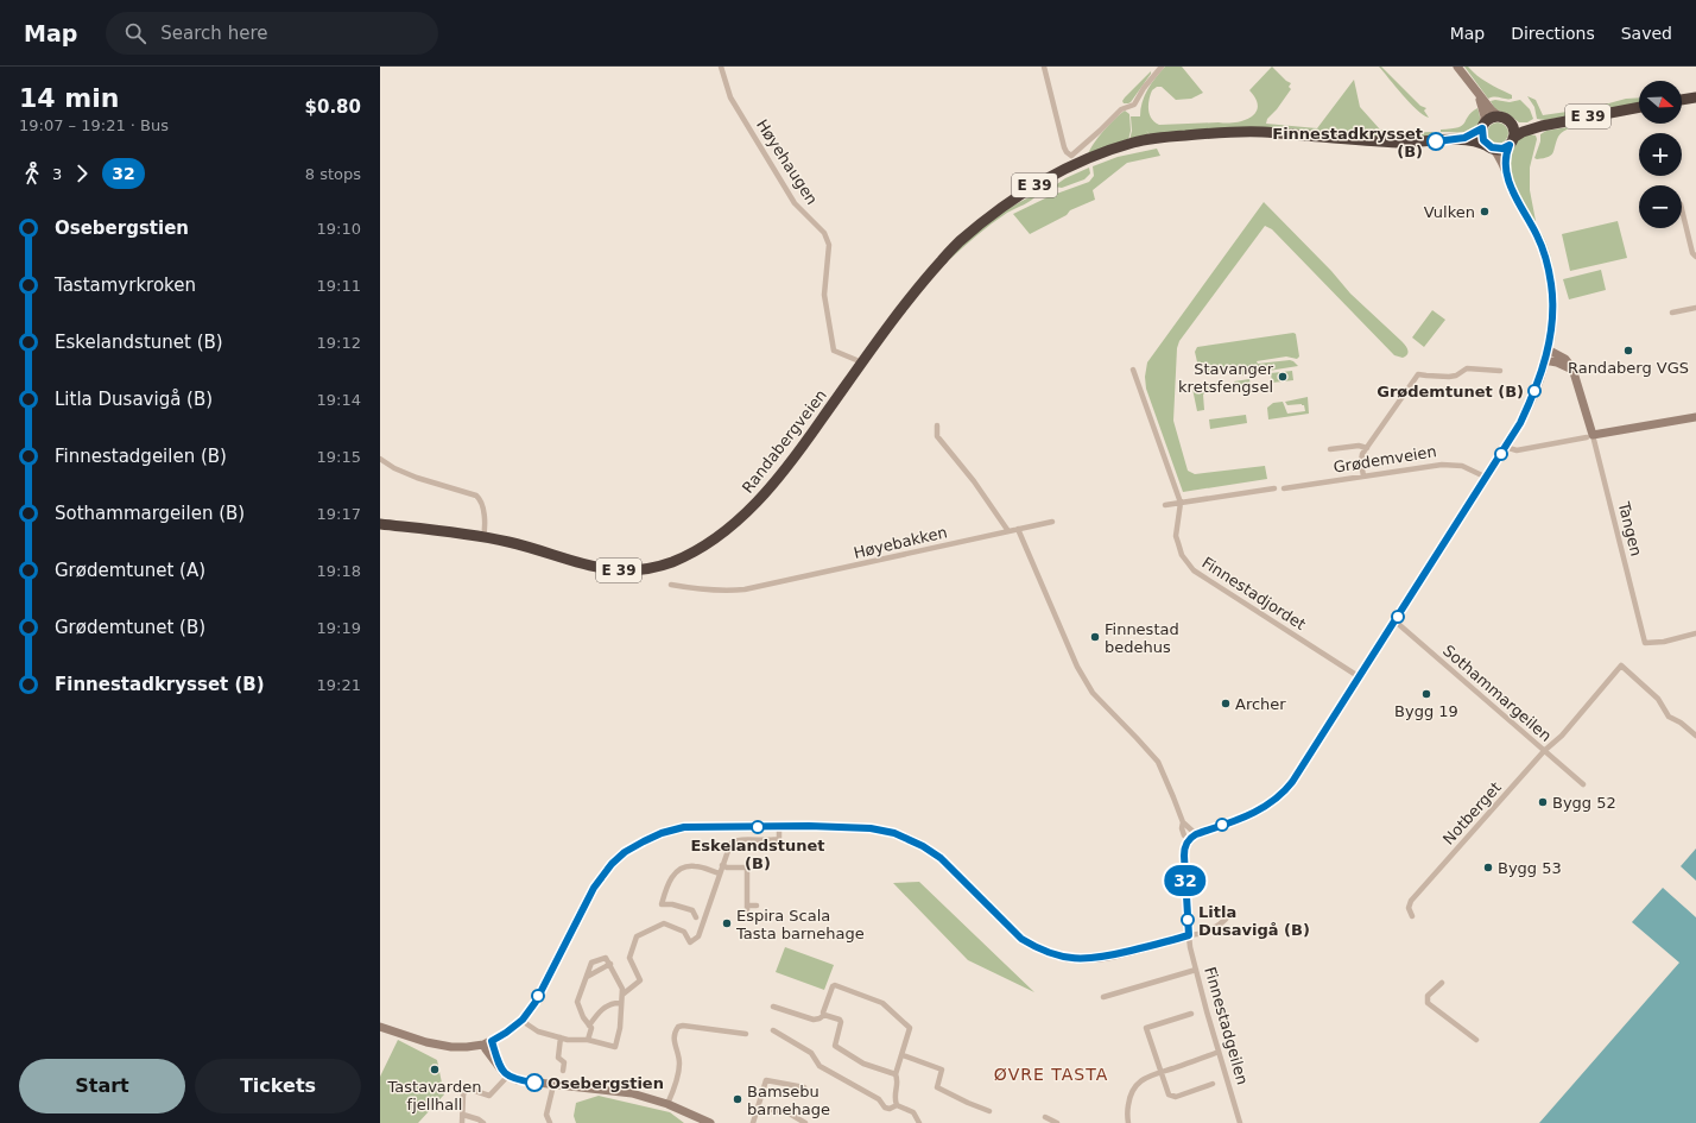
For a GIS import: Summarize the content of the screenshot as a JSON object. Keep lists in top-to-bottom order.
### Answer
{
  "streets": {
    "highway": ["E 39", "Randabergveien"],
    "main road": ["Tangen"],
    "street": [
      "Høyehaugen",
      "Grødemveien",
      "Høyebakken",
      "Finnestadjordet",
      "Sothammargeilen",
      "Notberget",
      "Finnestadgeilen"
    ]
  },
  "crossings": [
    ["E 39", "Randabergveien"],
    ["Høyehaugen", "Randabergveien"],
    ["Sothammargeilen", "Notberget"]
  ],
  "districts": ["ØVRE TASTA"],
  "places": [
    "Finnestadkrysset (B)",
    "Vulken",
    "Randaberg VGS",
    "Stavanger kretsfengsel",
    "Grødemtunet (B)",
    "Finnestad bedehus",
    "Bygg 19",
    "Archer",
    "Bygg 52",
    "Eskelandstunet (B)",
    "Bygg 53",
    "Litla Dusavigå (B)",
    "Espira Scala Tasta barnehage",
    "Tastavarden fjellhall",
    "Osebergstien",
    "Bamsebu barnehage"
  ],
  "lines": ["bus line 32"],
  "north": "right",
  "page": {
    "header": "Map",
    "search": "Search here",
    "nav": ["Map", "Directions", "Saved"],
    "heading": ["14 min", "19:07 – 19:21 · Bus", "$0.80"],
    "on_map": "32",
    "map_buttons": ["+", "−"],
    "legs": ["3", "32", "8 stops"],
    "list": [
      {
        "name": "Osebergstien",
        "value": "19:10"
      },
      {
        "name": "Tastamyrkroken",
        "value": "19:11"
      },
      {
        "name": "Eskelandstunet (B)",
        "value": "19:12"
      },
      {
        "name": "Litla Dusavigå (B)",
        "value": "19:14"
      },
      {
        "name": "Finnestadgeilen (B)",
        "value": "19:15"
      },
      {
        "name": "Sothammargeilen (B)",
        "value": "19:17"
      },
      {
        "name": "Grødemtunet (A)",
        "value": "19:18"
      },
      {
        "name": "Grødemtunet (B)",
        "value": "19:19"
      },
      {
        "name": "Finnestadkrysset (B)",
        "value": "19:21"
      }
    ],
    "buttons": ["Start", "Tickets"]
  }
}
